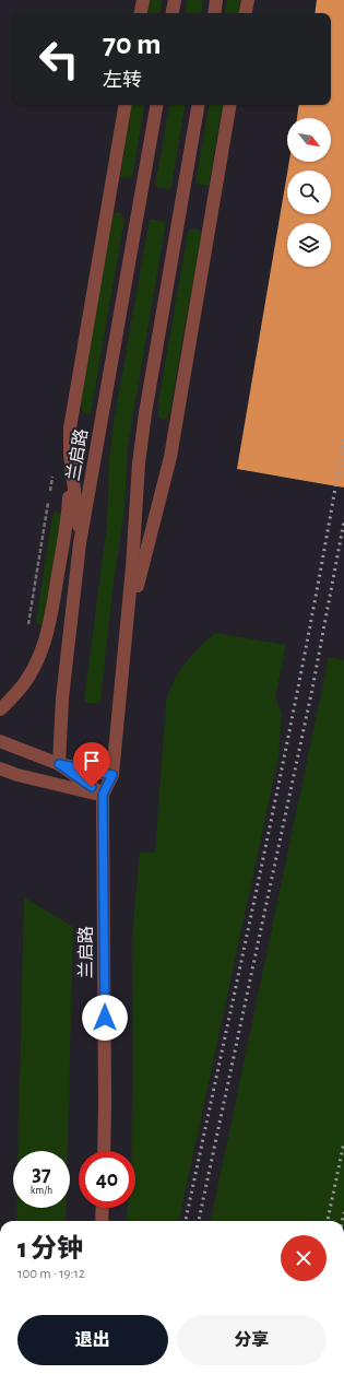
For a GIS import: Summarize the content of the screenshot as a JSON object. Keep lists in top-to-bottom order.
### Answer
{
  "streets": {
    "street": ["兰启路"]
  },
  "north": "bottom right",
  "page": {
    "turn": ["70 m", "左转"],
    "speed": "37 km/h",
    "limit": "40",
    "heading": ["1 分钟", "100 m · 19:12"],
    "buttons": ["退出", "分享"]
  }
}
